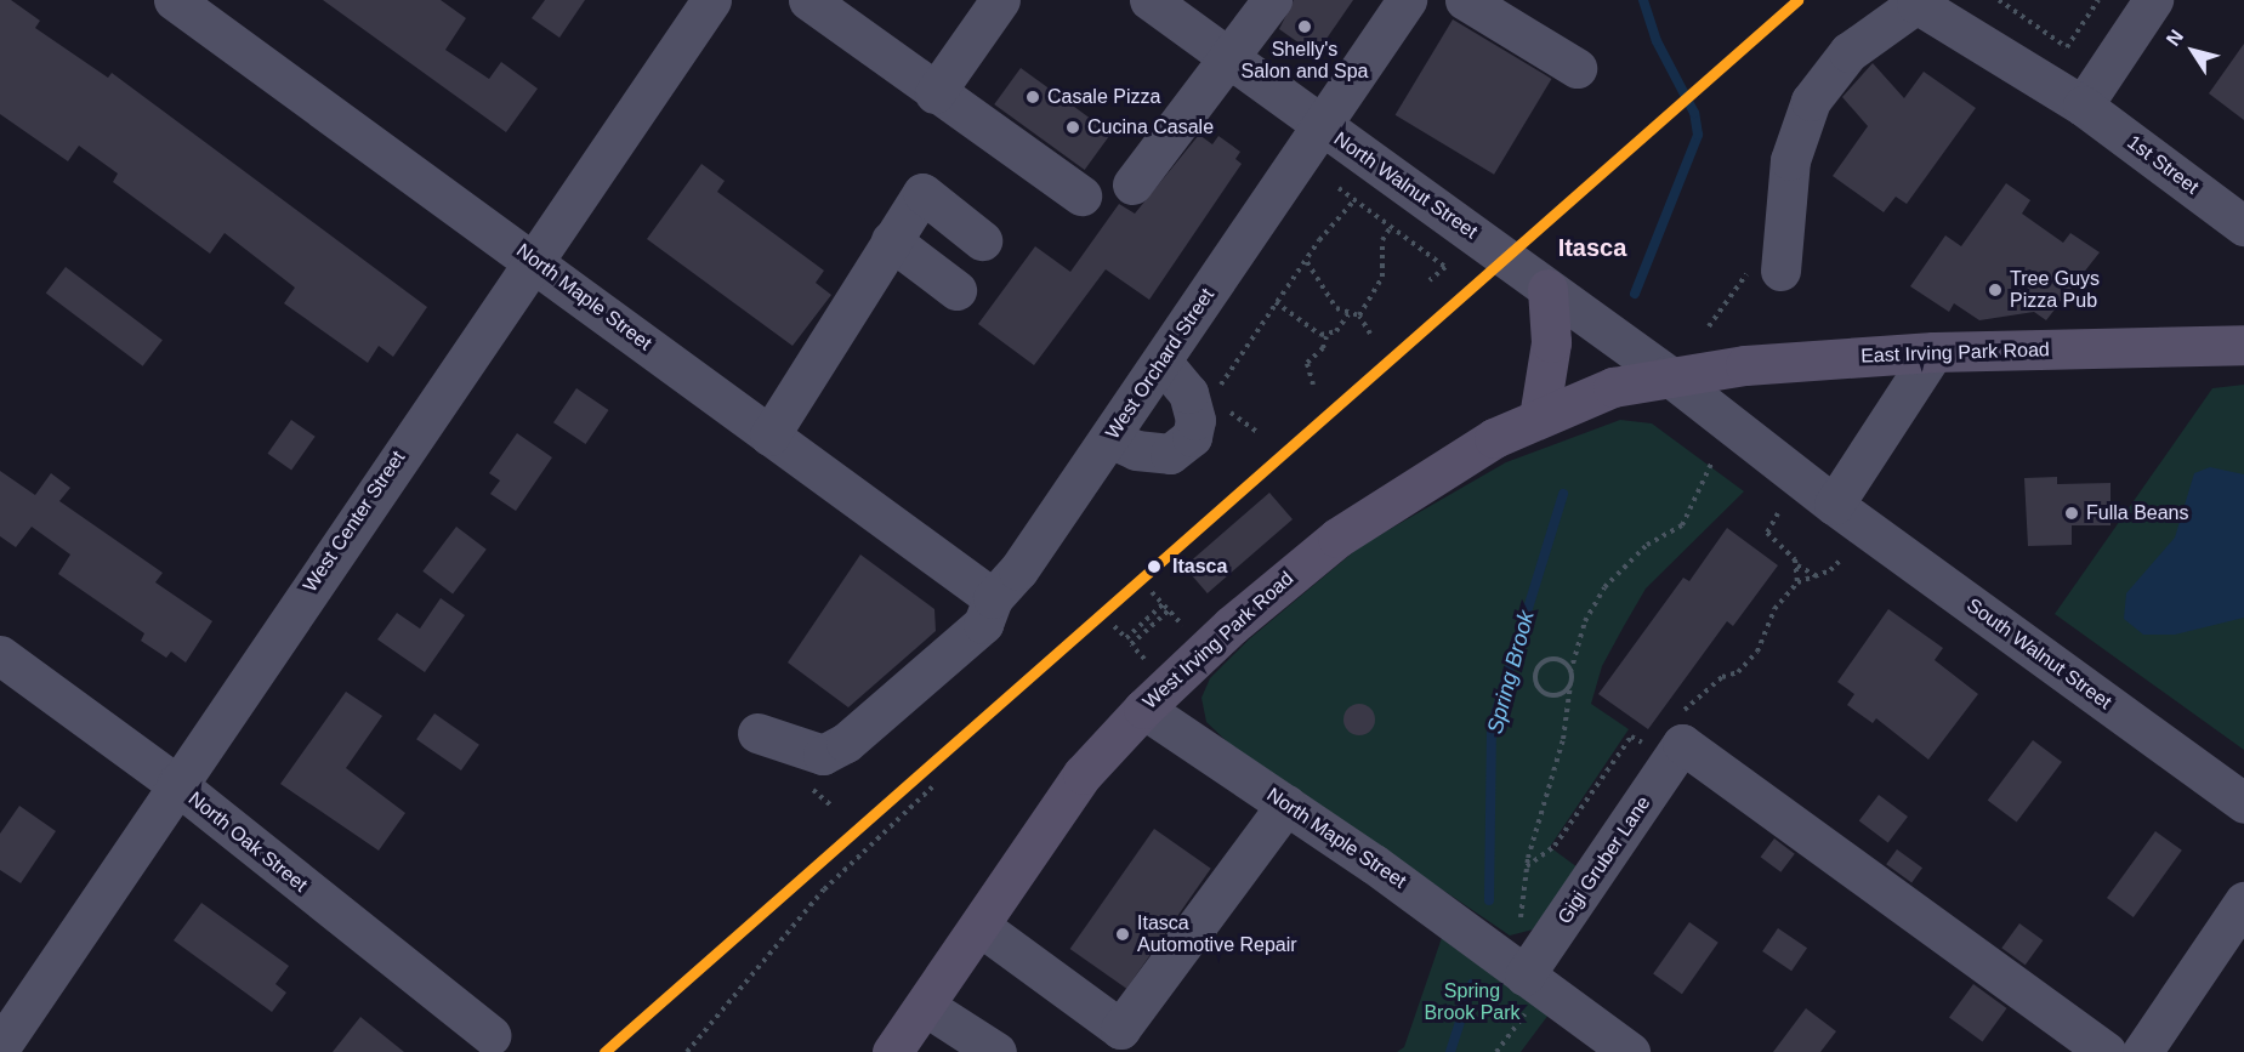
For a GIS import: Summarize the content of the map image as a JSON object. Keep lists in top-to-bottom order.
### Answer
{
  "streets": {
    "main road": ["East Irving Park Road", "West Irving Park Road"],
    "street": [
      "1st Street",
      "North Walnut Street",
      "North Maple Street",
      "West Orchard Street",
      "West Center Street",
      "South Walnut Street",
      "North Oak Street",
      "Gigi Gruber Lane"
    ]
  },
  "crossings": [
    ["North Walnut Street", "East Irving Park Road"],
    ["North Walnut Street", "West Orchard Street"],
    ["North Walnut Street", "West Irving Park Road"],
    ["North Walnut Street", "South Walnut Street"],
    ["North Maple Street", "West Orchard Street"],
    ["North Maple Street", "West Center Street"],
    ["North Maple Street", "West Irving Park Road"],
    ["North Maple Street", "Gigi Gruber Lane"],
    ["East Irving Park Road", "West Irving Park Road"],
    ["West Center Street", "North Oak Street"]
  ],
  "districts": ["Itasca"],
  "water": ["Spring Brook"],
  "parks": ["Spring Brook Park"],
  "places": [
    "Shelly's Salon and Spa",
    "Casale Pizza",
    "Cucina Casale",
    "Tree Guys Pizza Pub",
    "Fulla Beans",
    "Itasca",
    "Itasca Automotive Repair"
  ],
  "north": "top left"
}
